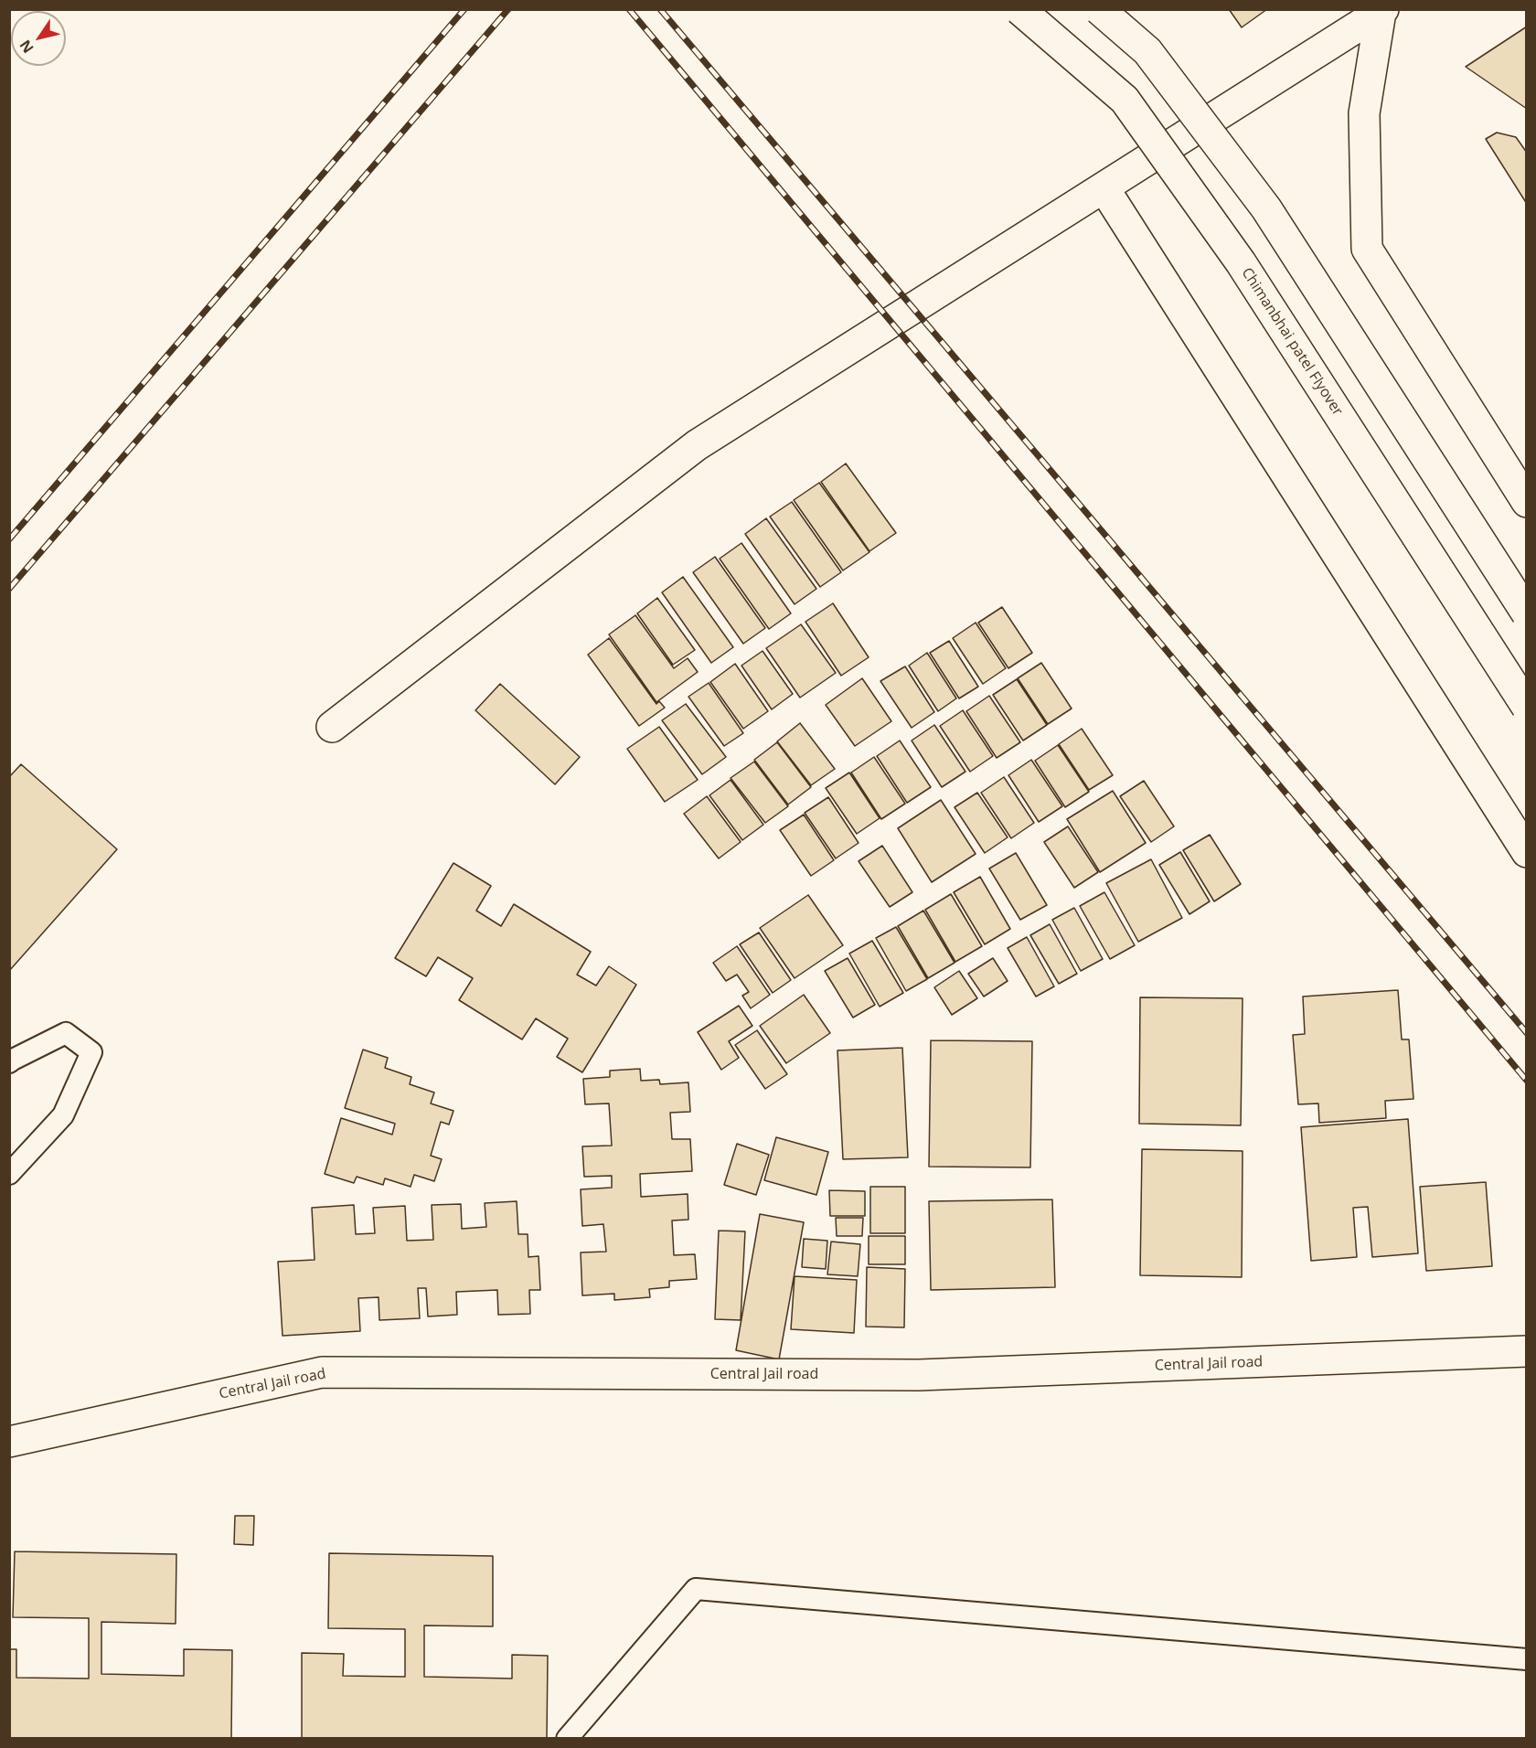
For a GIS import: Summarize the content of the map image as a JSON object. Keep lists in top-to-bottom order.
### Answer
{
  "streets": {
    "street": ["Chimanbhai patel Flyover", "Central Jail road"]
  },
  "north": "bottom left"
}
